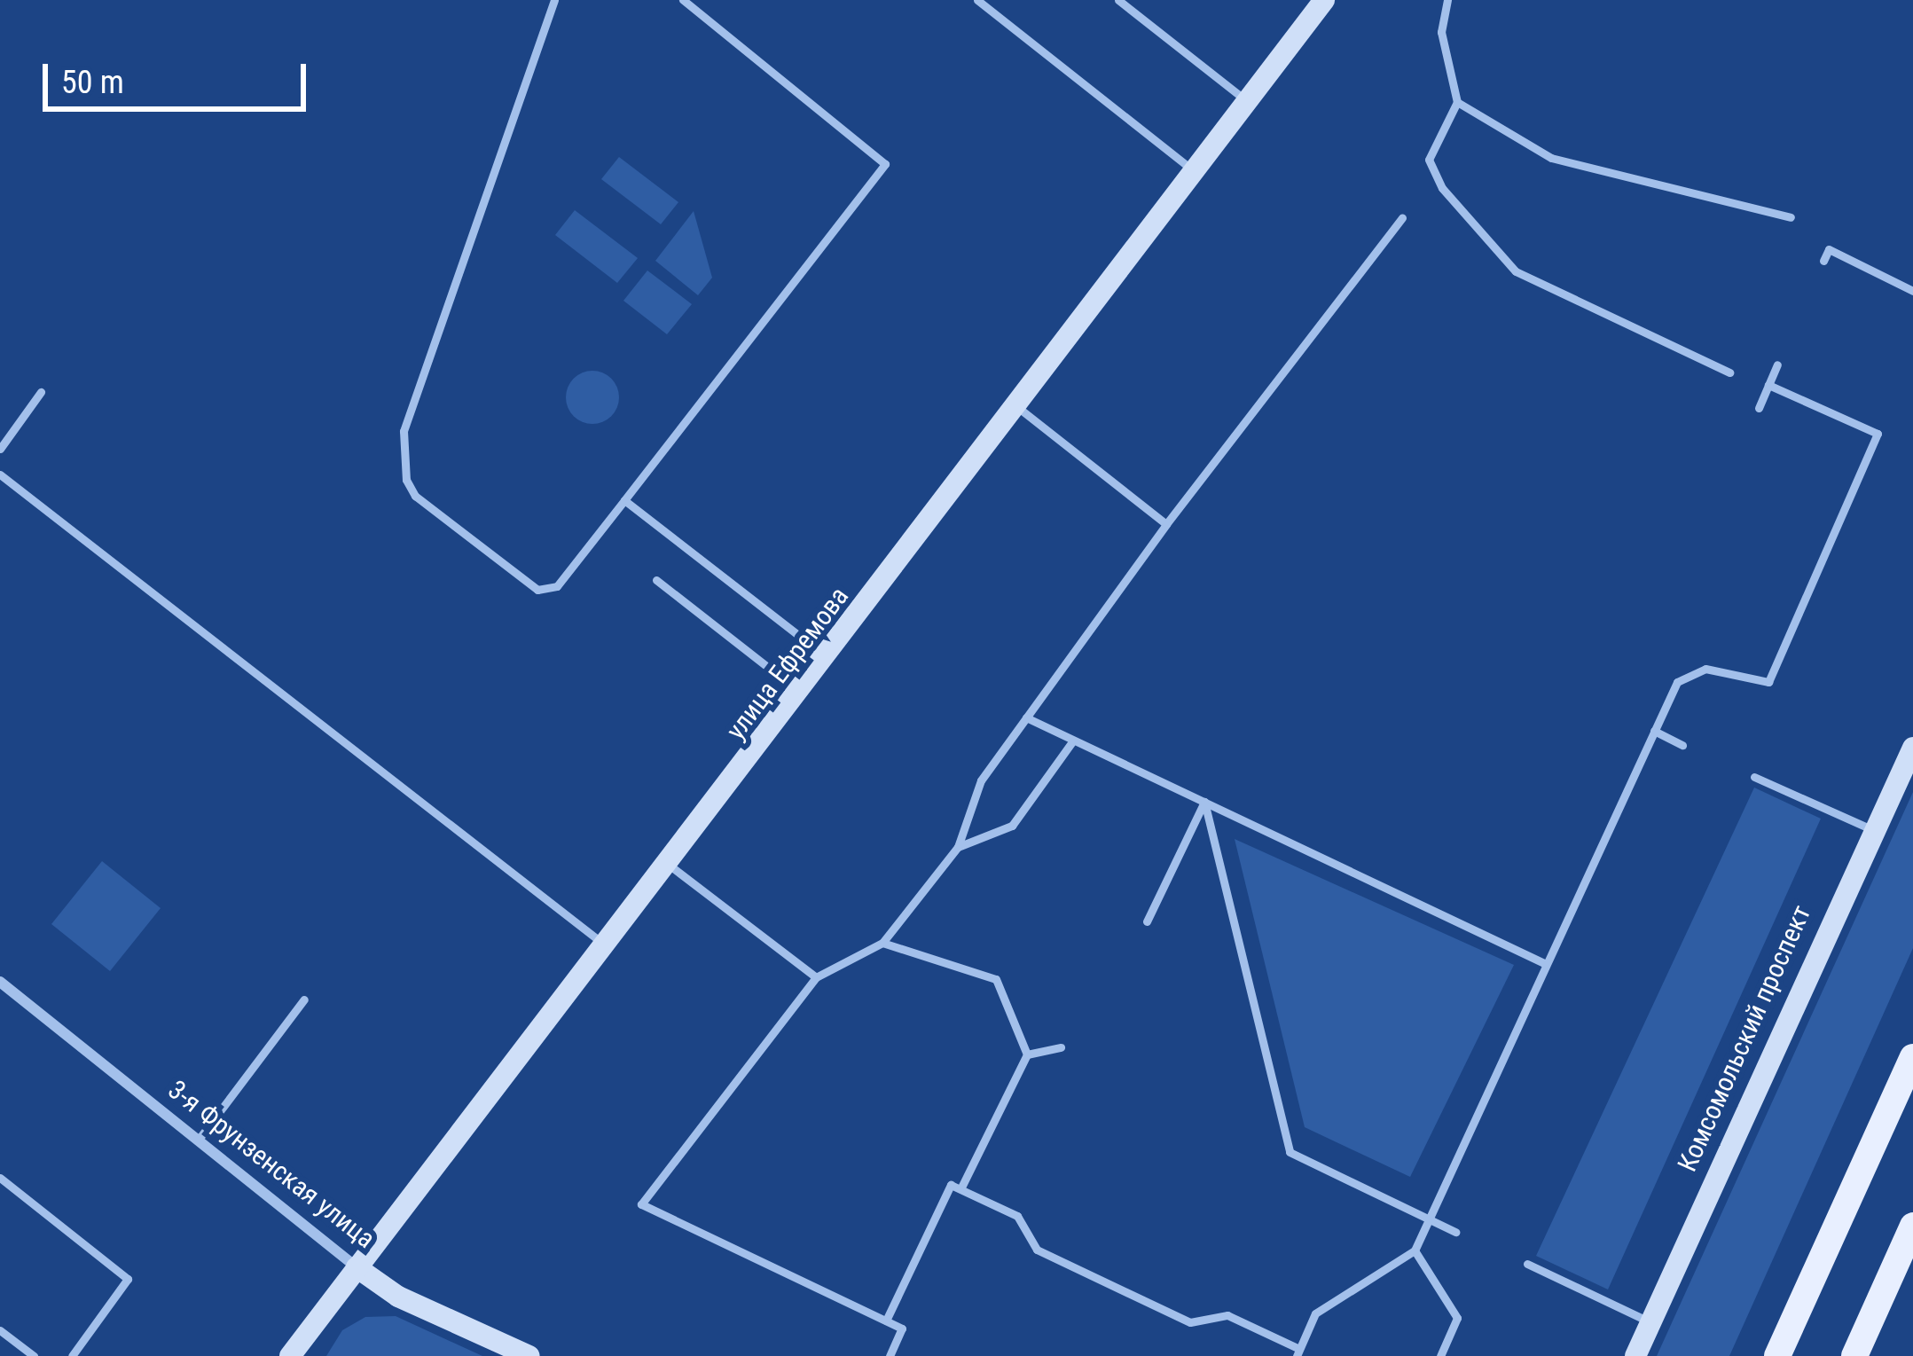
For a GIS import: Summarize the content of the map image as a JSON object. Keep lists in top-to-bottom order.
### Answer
{
  "streets": {
    "street": ["улица Ефремова", "Комсомольский проспект", "3-я Фрунзенская улица"]
  },
  "crossings": [
    ["улица Ефремова", "3-я Фрунзенская улица"]
  ],
  "scale_bar": "50 m"
}
